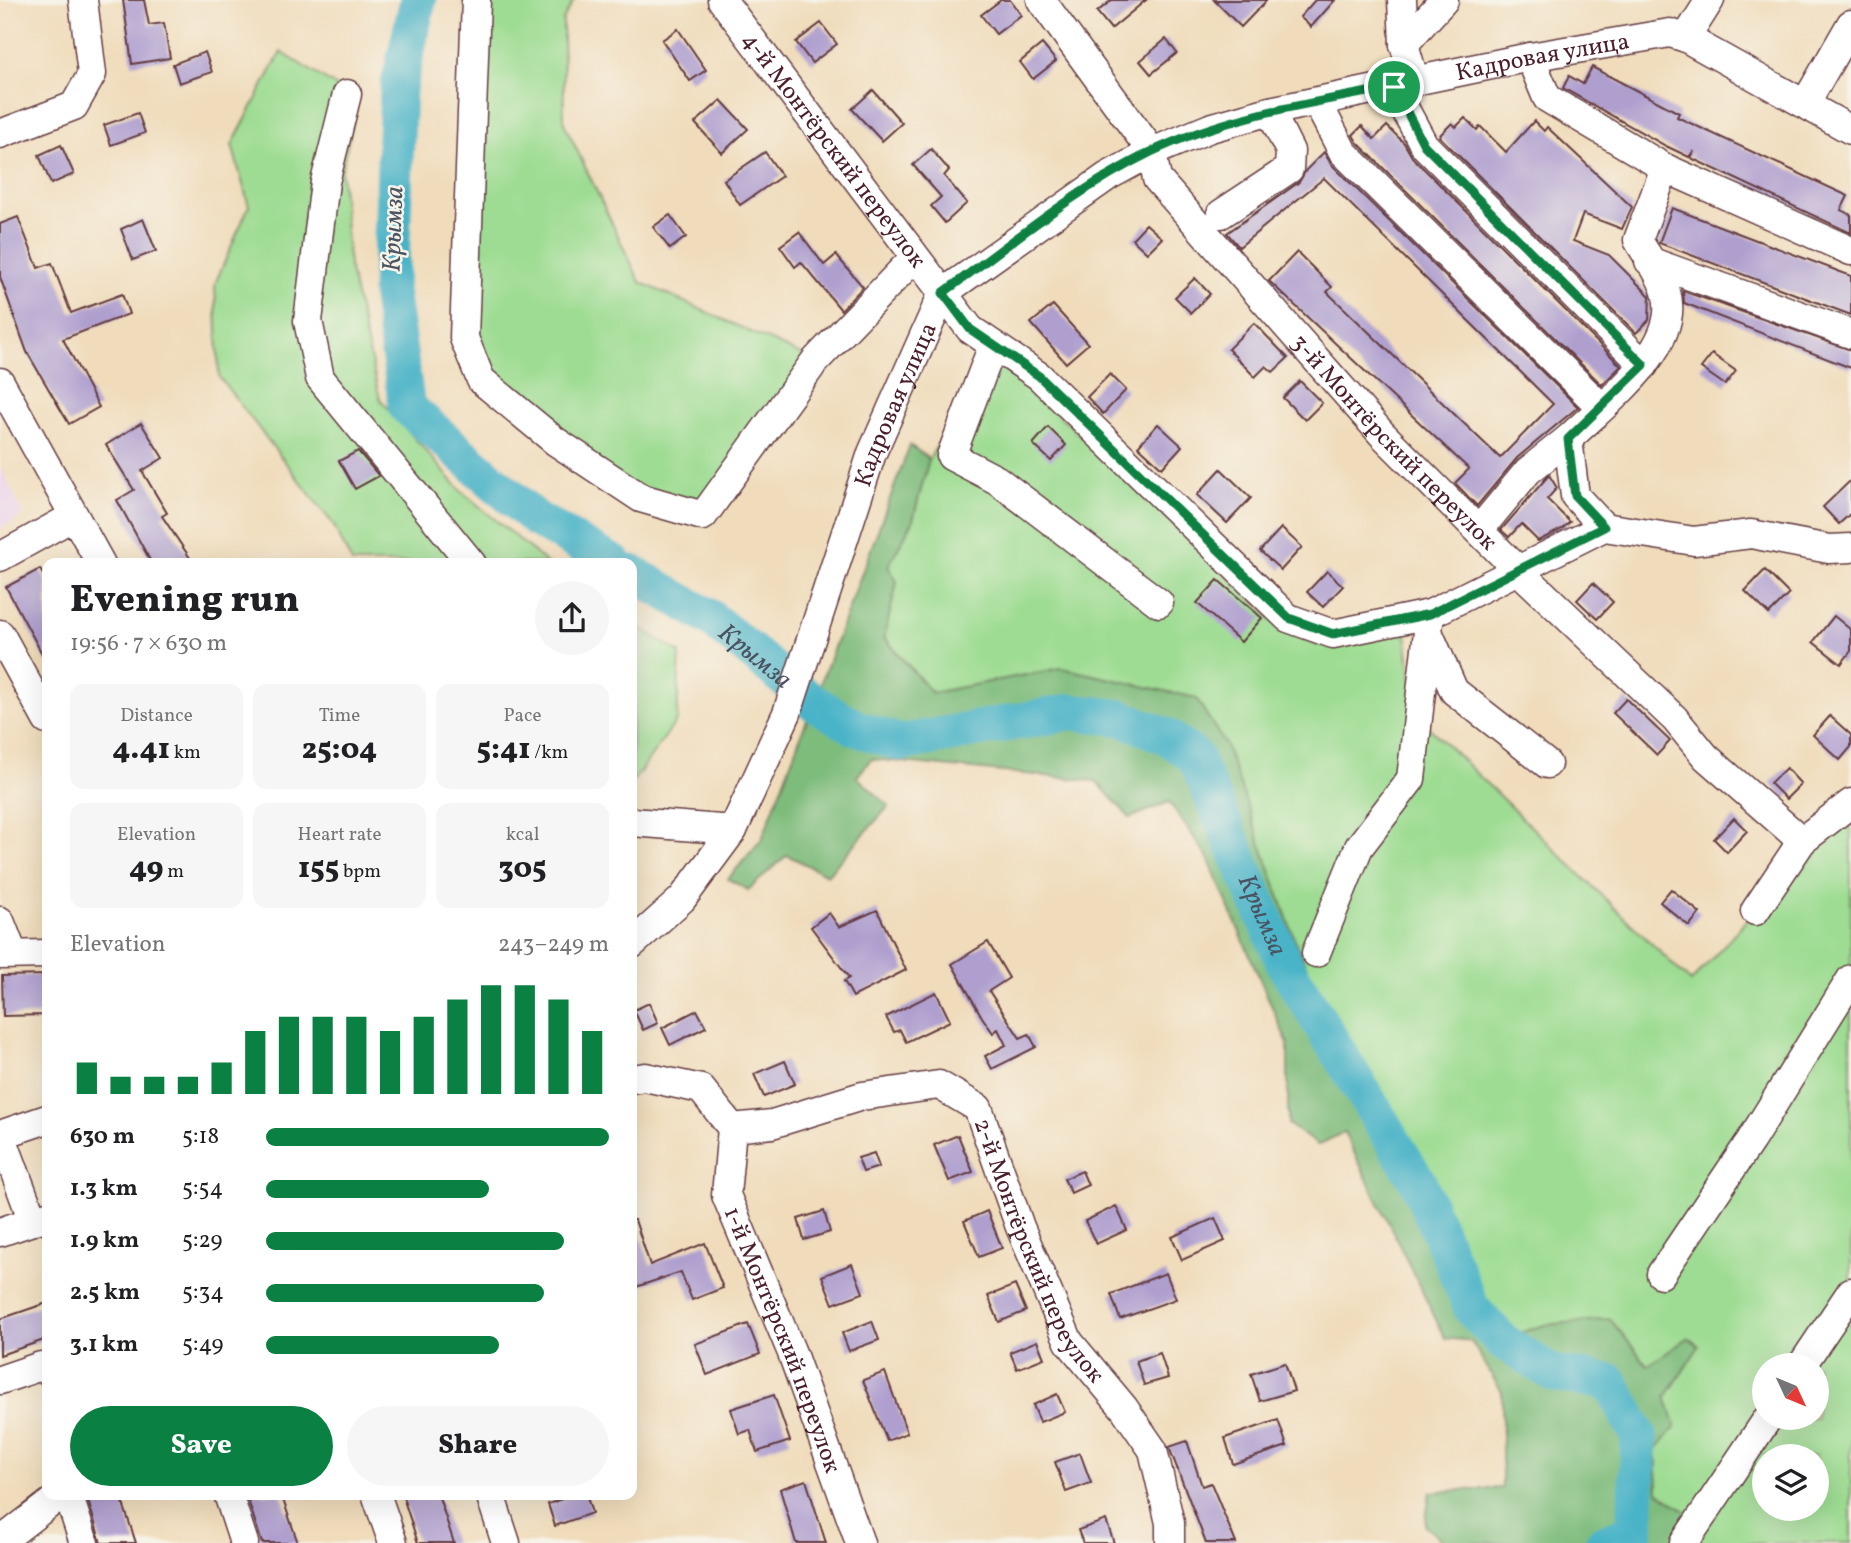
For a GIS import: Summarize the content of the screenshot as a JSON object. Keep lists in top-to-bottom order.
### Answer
{
  "streets": {
    "street": [
      "Кадровая улица",
      "4-й Монтёрский переулок",
      "3-й Монтёрский переулок",
      "2-й Монтёрский переулок",
      "1-й Монтёрский переулок"
    ]
  },
  "crossings": [
    ["Кадровая улица", "4-й Монтёрский переулок"],
    ["Кадровая улица", "3-й Монтёрский переулок"],
    ["4-й Монтёрский переулок", "3-й Монтёрский переулок"],
    ["2-й Монтёрский переулок", "1-й Монтёрский переулок"]
  ],
  "water": ["Крымза"],
  "north": "bottom right",
  "page": {
    "heading": ["Evening run", "19:56 · 7 × 630 m"],
    "stats": [
      ["Distance", "4.41 km"],
      ["Time", "25:04"],
      ["Pace", "5:41 /km"],
      ["Elevation", "49 m"],
      ["Heart rate", "155 bpm"],
      ["kcal", "305"]
    ],
    "chart": ["Elevation", "243–249 m"],
    "list": [
      {
        "name": "630 m",
        "note": "5:18"
      },
      {
        "name": "1.3 km",
        "note": "5:54"
      },
      {
        "name": "1.9 km",
        "note": "5:29"
      },
      {
        "name": "2.5 km",
        "note": "5:34"
      },
      {
        "name": "3.1 km",
        "note": "5:49"
      }
    ],
    "buttons": ["Save", "Share"]
  }
}
